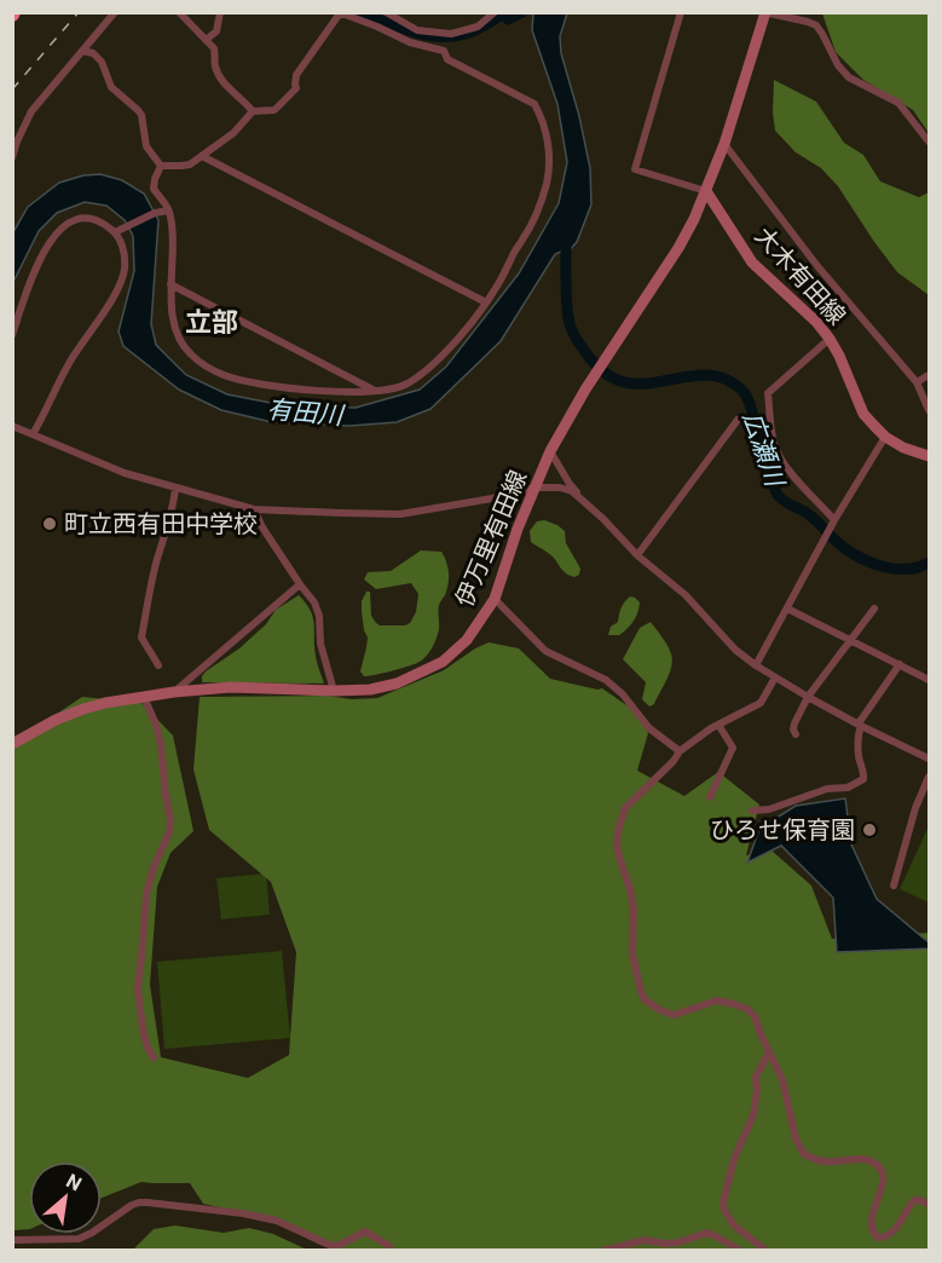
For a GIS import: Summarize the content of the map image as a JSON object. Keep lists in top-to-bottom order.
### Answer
{
  "streets": {
    "main road": ["大木有田線", "伊万里有田線"]
  },
  "crossings": [
    ["大木有田線", "伊万里有田線"]
  ],
  "districts": ["立部"],
  "water": ["有田川", "広瀬川"],
  "places": ["町立西有田中学校", "ひろせ保育園"],
  "north": "top right"
}
